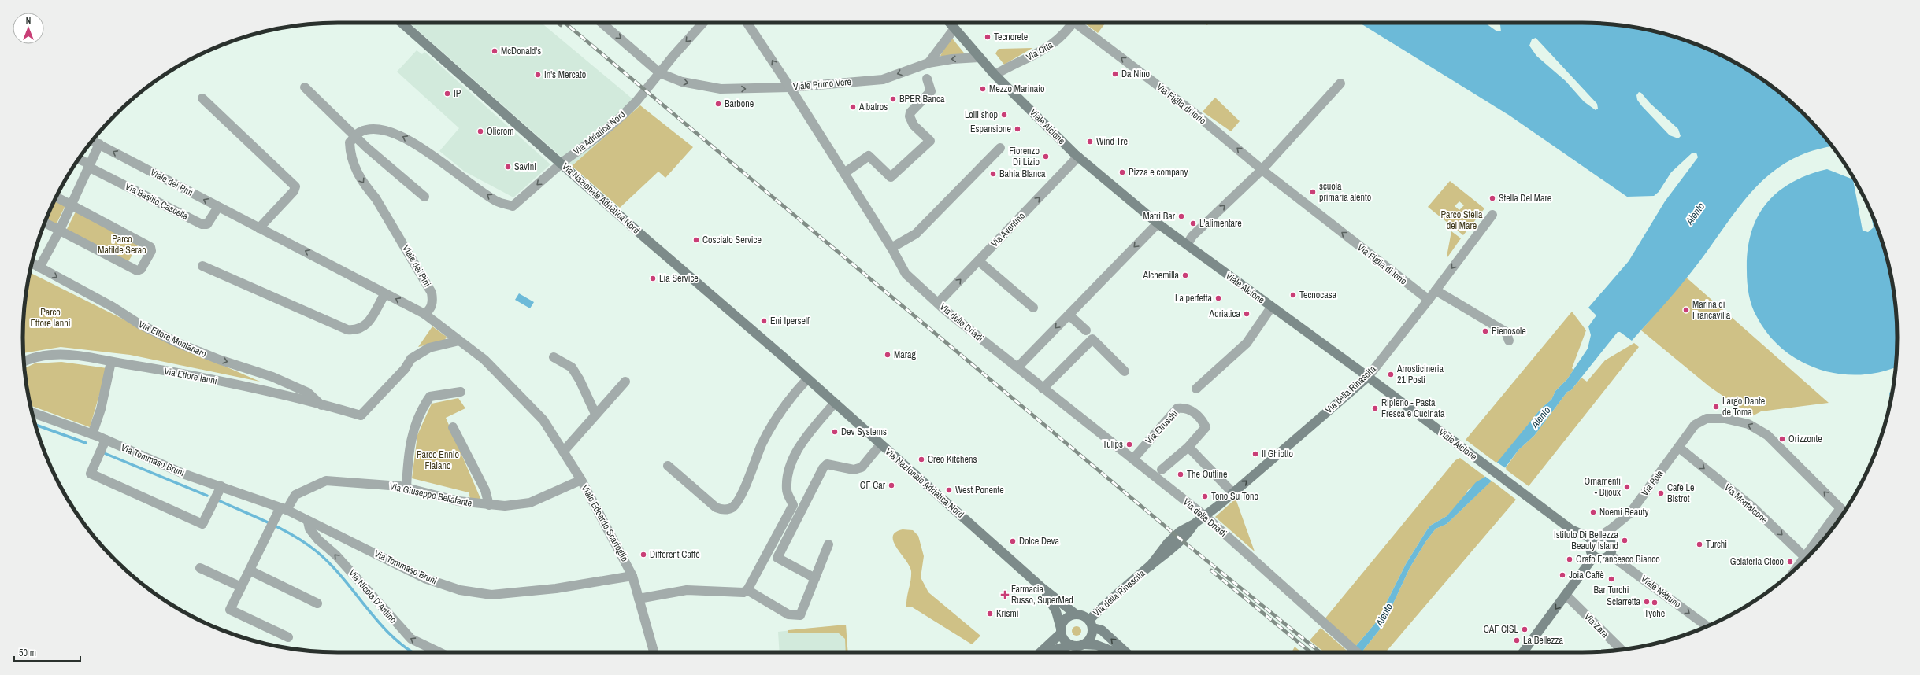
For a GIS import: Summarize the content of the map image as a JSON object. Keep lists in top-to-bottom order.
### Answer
{
  "streets": {
    "street": [
      "Via Orta",
      "Viale Primo Vere",
      "Via Figlia di Iorio",
      "Viale Alcione",
      "Via Adriatica Nord",
      "Viale dei Pini",
      "Via Nazionale Adriatica Nord",
      "Via Basilio Cascella",
      "Via Aventino",
      "Via delle Driadi",
      "Via Ettore Montanaro",
      "Via Ettore Ianni",
      "Via della Rinascita",
      "Via Etruschi",
      "Via Tommaso Bruni",
      "Via Pola",
      "Via Giuseppe Bellafante",
      "Via Monfalcone",
      "Viale Edoardo Scarfoglio",
      "Viale Nettuno",
      "Via Nicola D'Antino",
      "Via Zara"
    ]
  },
  "crossings": [
    ["Via Orta", "Viale Alcione"],
    ["Viale Primo Vere", "Viale Alcione"],
    ["Viale Primo Vere", "Via Adriatica Nord"],
    ["Viale Primo Vere", "Via delle Driadi"],
    ["Via Figlia di Iorio", "Via della Rinascita"],
    ["Viale Alcione", "Via Aventino"],
    ["Viale Alcione", "Via della Rinascita"],
    ["Viale Alcione", "Via Pola"],
    ["Viale Alcione", "Viale Nettuno"],
    ["Via Adriatica Nord", "Via Nazionale Adriatica Nord"],
    ["Viale dei Pini", "Via Basilio Cascella"],
    ["Viale dei Pini", "Viale Edoardo Scarfoglio"],
    ["Via Nazionale Adriatica Nord", "Via della Rinascita"],
    ["Via Aventino", "Via delle Driadi"],
    ["Via delle Driadi", "Via della Rinascita"],
    ["Via delle Driadi", "Via Etruschi"],
    ["Via Ettore Montanaro", "Via Ettore Ianni"],
    ["Via Ettore Ianni", "Viale Edoardo Scarfoglio"],
    ["Via Tommaso Bruni", "Via Giuseppe Bellafante"],
    ["Via Tommaso Bruni", "Viale Edoardo Scarfoglio"],
    ["Via Tommaso Bruni", "Via Nicola D'Antino"],
    ["Via Pola", "Via Monfalcone"],
    ["Via Pola", "Viale Nettuno"],
    ["Via Giuseppe Bellafante", "Viale Edoardo Scarfoglio"]
  ],
  "one_way": [
    "Via Figlia di Iorio",
    "Via Ettore Montanaro",
    "Via Pola",
    "Via Monfalcone",
    "Viale Nettuno"
  ],
  "water": ["Alento"],
  "parks": [
    "Parco Stella del Mare",
    "Parco Matilde Serao",
    "Parco Ettore Ianni",
    "Parco Ennio Flaiano"
  ],
  "places": {
    "other": [
      "Tecnorete",
      "McDonald's",
      "Da Nino",
      "In's Mercato",
      "Mezzo Marinaio",
      "IP",
      "BPER Banca",
      "Barbone",
      "Albatros",
      "Lolli shop",
      "Espansione",
      "Olicrom",
      "Wind Tre",
      "Fiorenzo Di Lizio",
      "Savini",
      "Pizza e company",
      "Bahia Blanca",
      "scuola primaria alento",
      "Stella Del Mare",
      "Matri Bar",
      "L'alimentare",
      "Cosciato Service",
      "Alchemilla",
      "Lia Service",
      "Tecnocasa",
      "La perfetta",
      "Marina di Francavilla",
      "Adriatica",
      "Eni Iperself",
      "Pienosole",
      "Marag",
      "Arrosticineria 21 Posti",
      "Largo Dante de Toma",
      "Ripieno - Pasta Fresca e Cucinata",
      "Dev Systems",
      "Orizzonte",
      "Tulips",
      "Il Ghiotto",
      "Creo Kitchens",
      "The Outline",
      "GF Car",
      "Ornamenti - Bijoux",
      "West Ponente",
      "Cafè Le Bistrot",
      "Tono Su Tono",
      "Noemi Beauty",
      "Istituto Di Bellezza Beauty Island",
      "Dolce Deva",
      "Turchi",
      "Different Caffè",
      "Orafo Francesco Bianco",
      "Gelateria Cicco",
      "Joia Caffè",
      "Bar Turchi",
      "Sciarretta",
      "Tyche",
      "Krismi",
      "CAF CISL",
      "La Bellezza"
    ],
    "health": ["Farmacia Russo, SuperMed"]
  },
  "scale_bar": "50 m",
  "north": "top"
}
